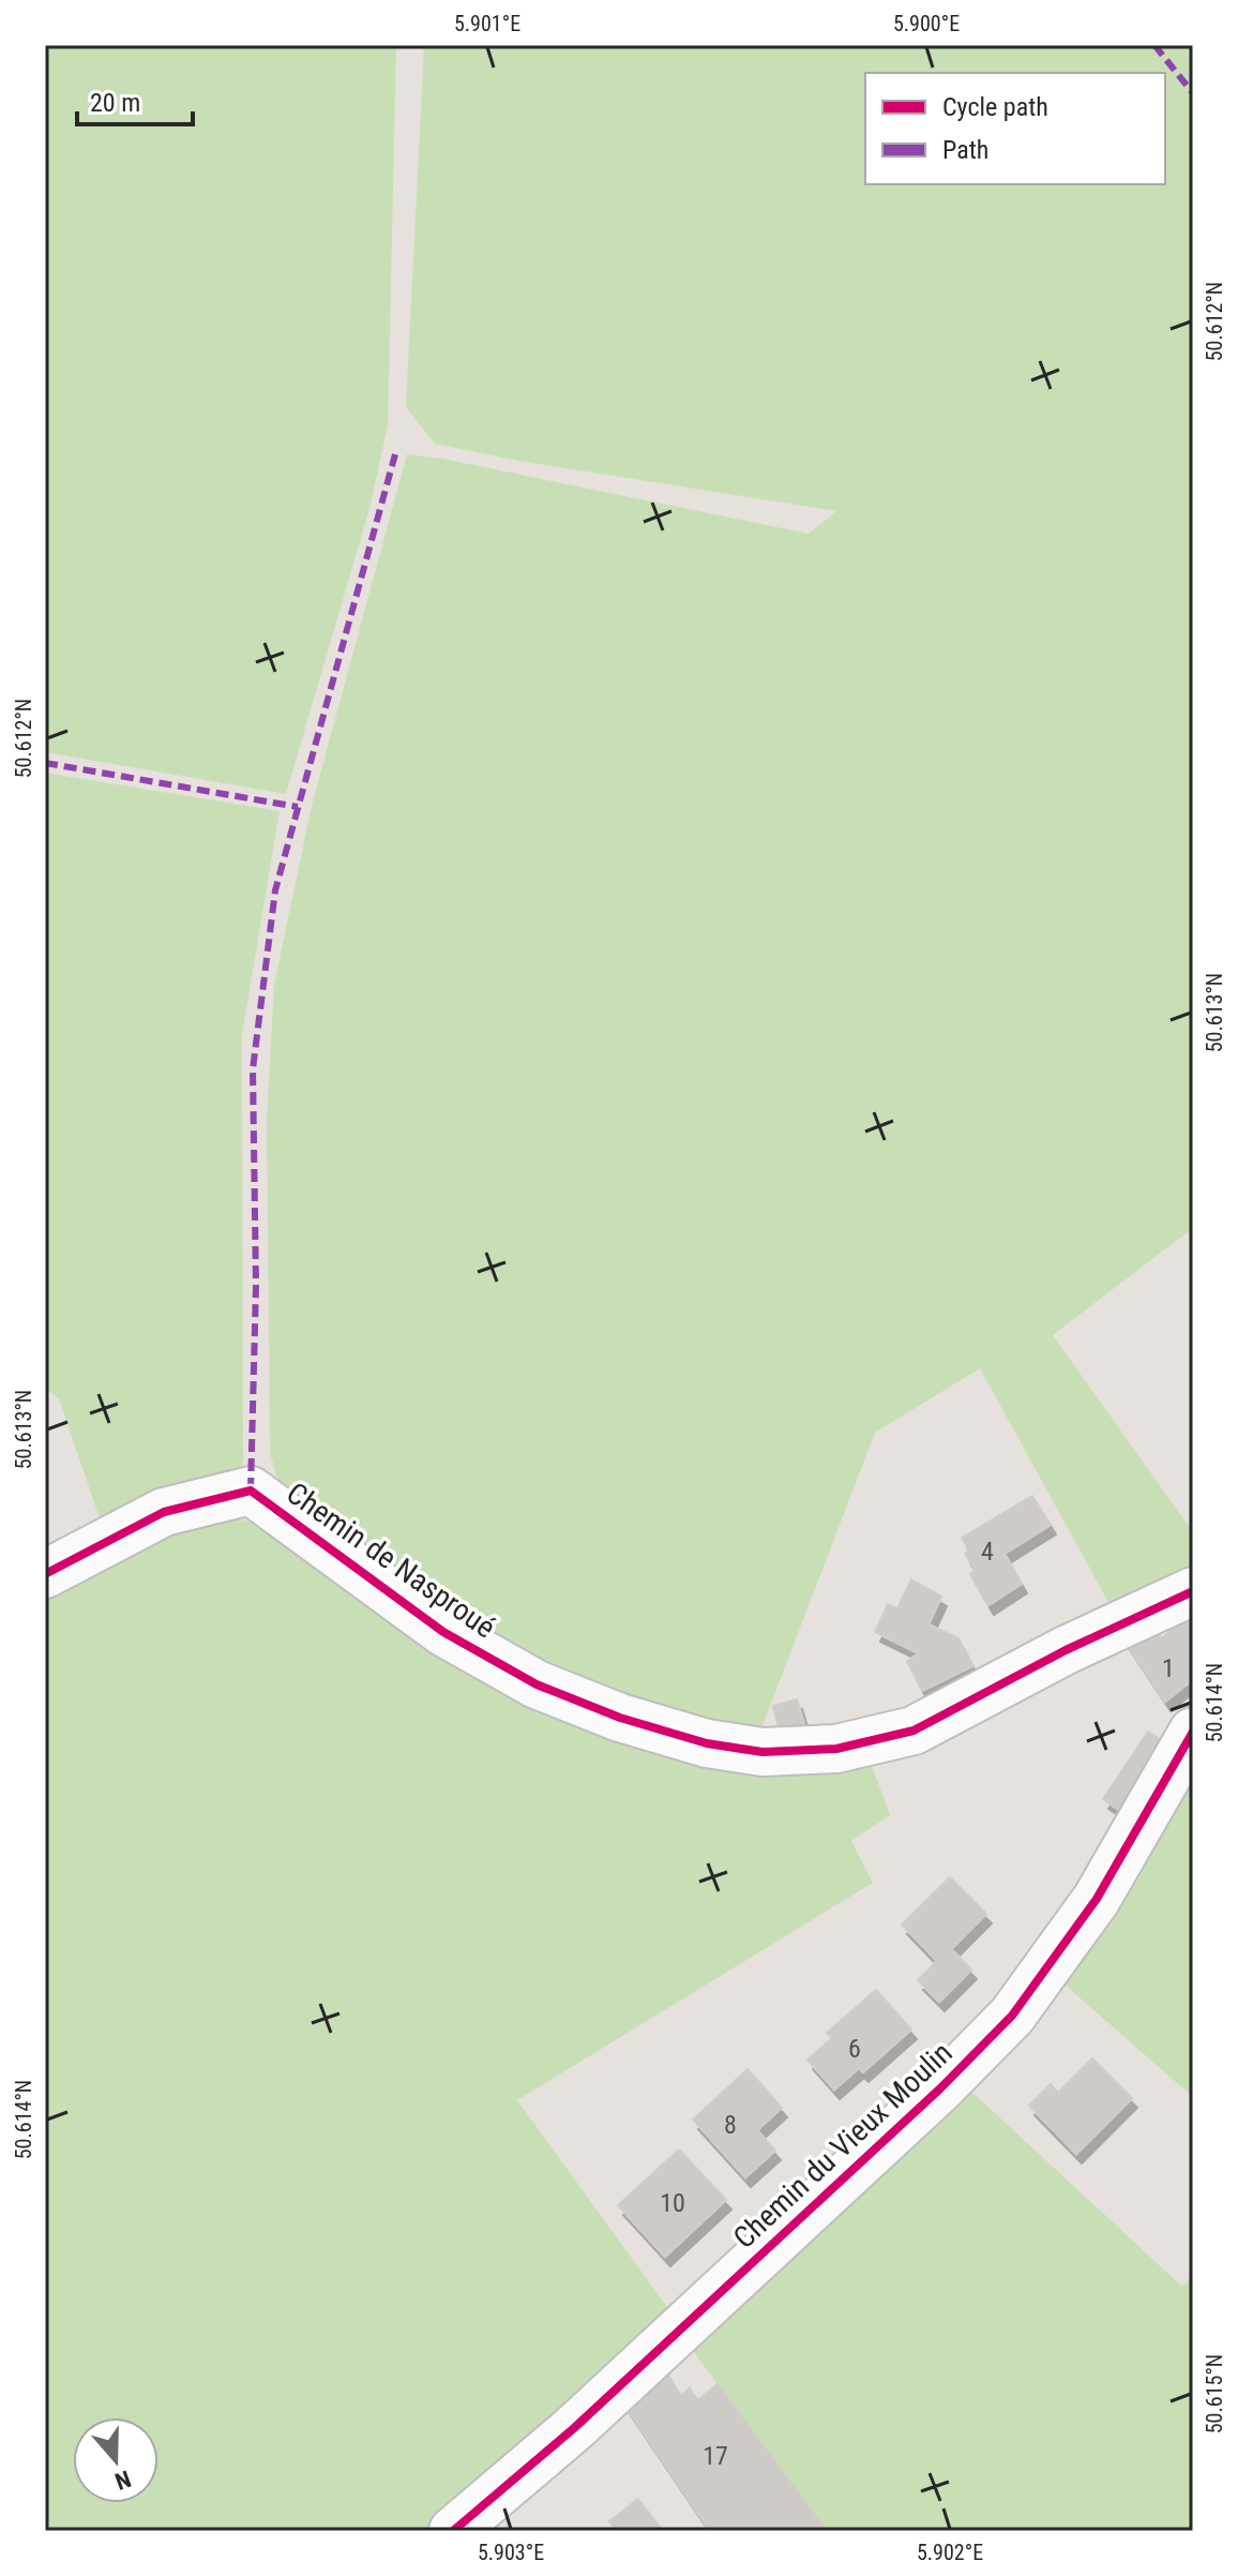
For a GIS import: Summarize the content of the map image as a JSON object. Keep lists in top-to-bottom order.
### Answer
{
  "streets": {
    "street": ["Chemin de Nasproué", "Chemin du Vieux Moulin"]
  },
  "house_numbers": [
    "4",
    "1",
    "6",
    "8",
    "10",
    "17"
  ],
  "legend": ["Cycle path", "Path"],
  "scale_bar": "20 m",
  "north": "bottom",
  "coordinates": [
    "5.901°E",
    "5.900°E",
    "50.612°N",
    "50.613°N",
    "50.614°N",
    "50.615°N",
    "5.903°E",
    "5.902°E"
  ]
}
